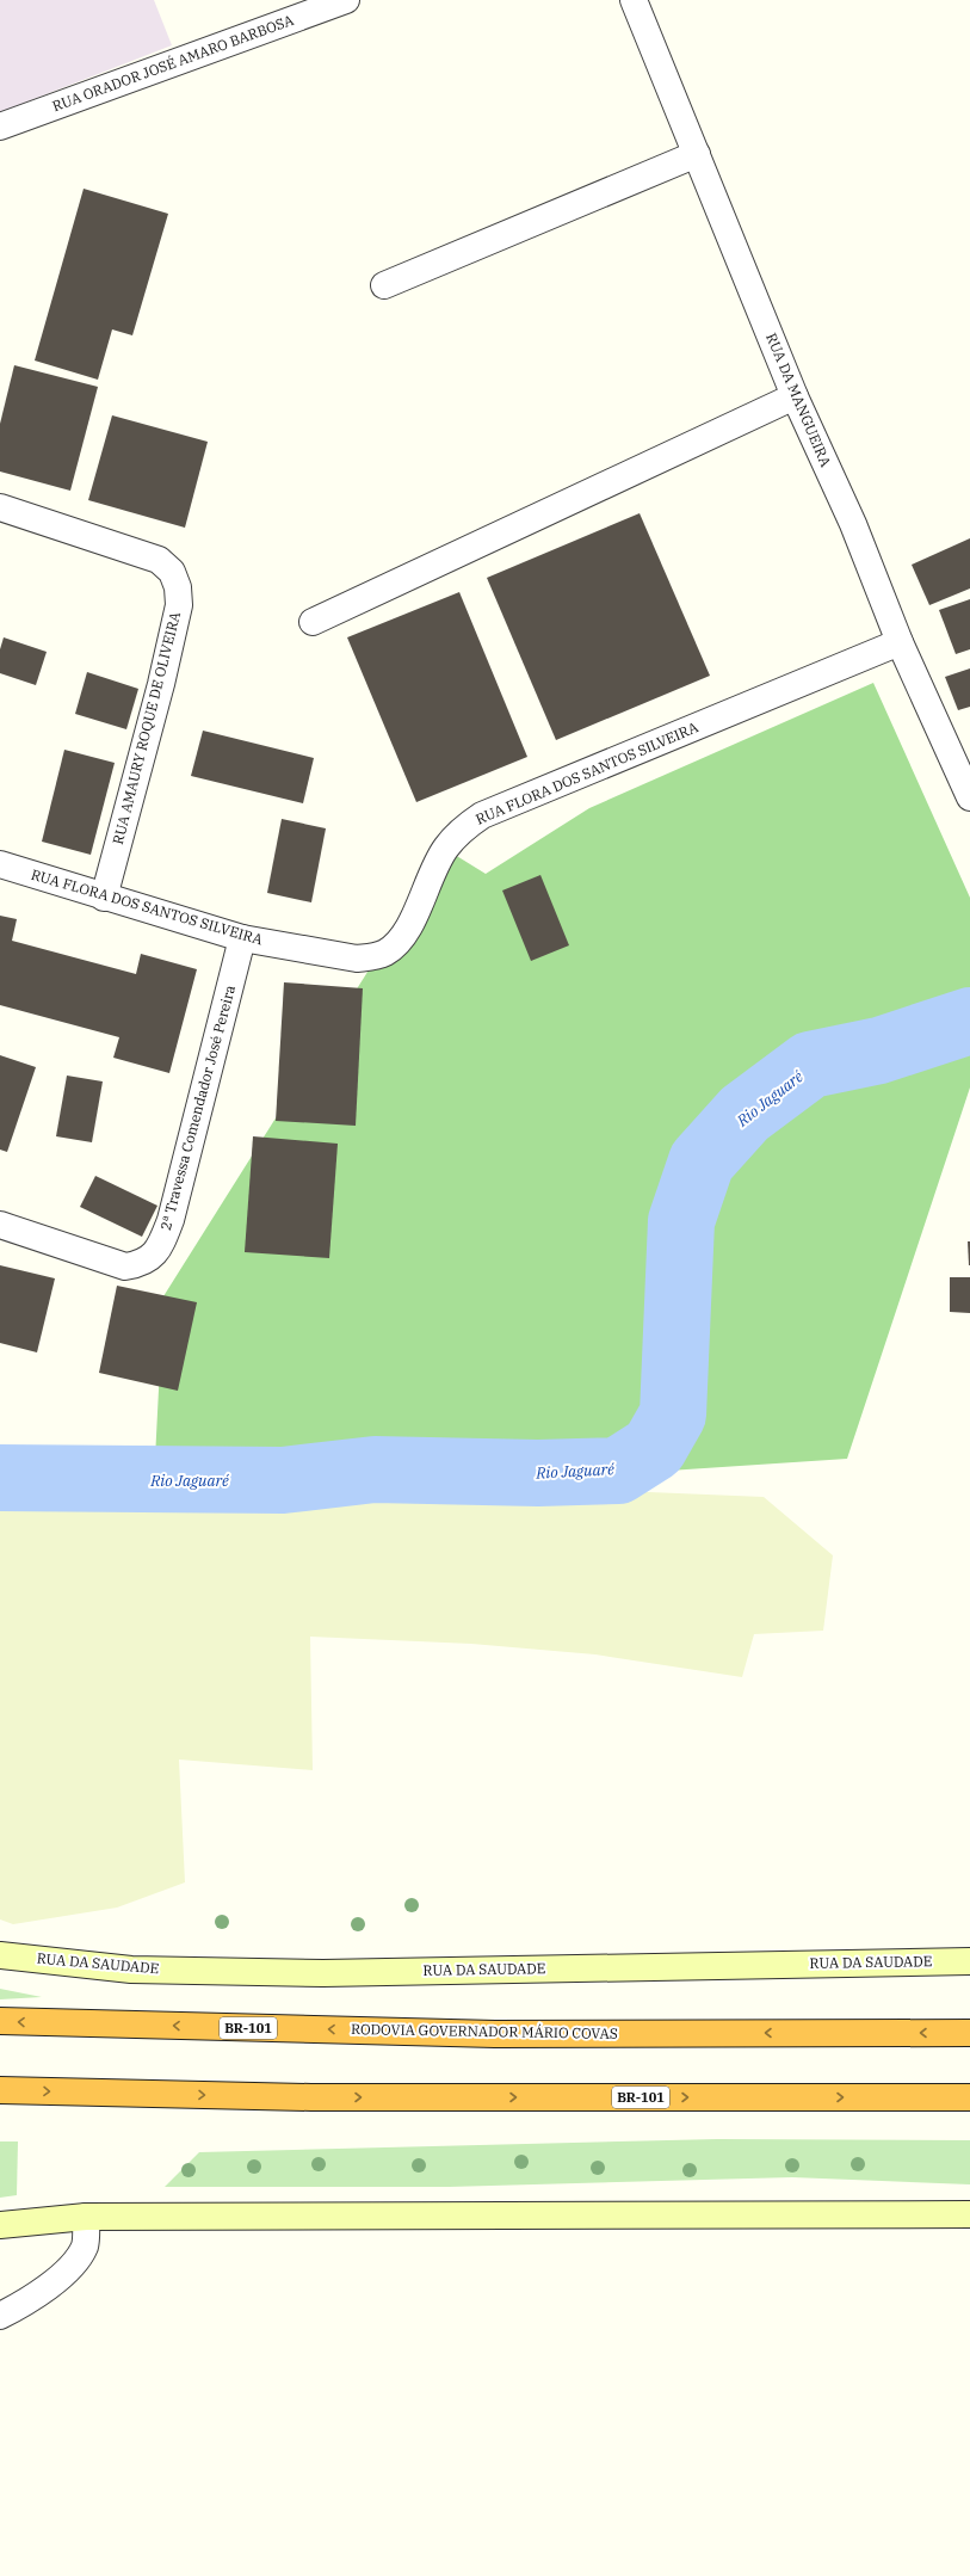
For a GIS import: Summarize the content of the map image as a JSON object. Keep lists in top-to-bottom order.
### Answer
{
  "streets": {
    "highway": ["BR-101", "RODOVIA GOVERNADOR MÁRIO COVAS"],
    "street": [
      "RUA ORADOR JOSÉ AMARO BARBOSA",
      "RUA DA MANGUEIRA",
      "RUA AMAURY ROQUE DE OLIVEIRA",
      "RUA FLORA DOS SANTOS SILVEIRA",
      "2ª Travessa Comendador José Pereira",
      "RUA DA SAUDADE"
    ]
  },
  "crossings": [
    ["RUA DA MANGUEIRA", "RUA FLORA DOS SANTOS SILVEIRA"],
    ["RUA AMAURY ROQUE DE OLIVEIRA", "RUA FLORA DOS SANTOS SILVEIRA"],
    ["RUA FLORA DOS SANTOS SILVEIRA", "2ª Travessa Comendador José Pereira"]
  ],
  "water": ["Rio Jaguaré"]
}
